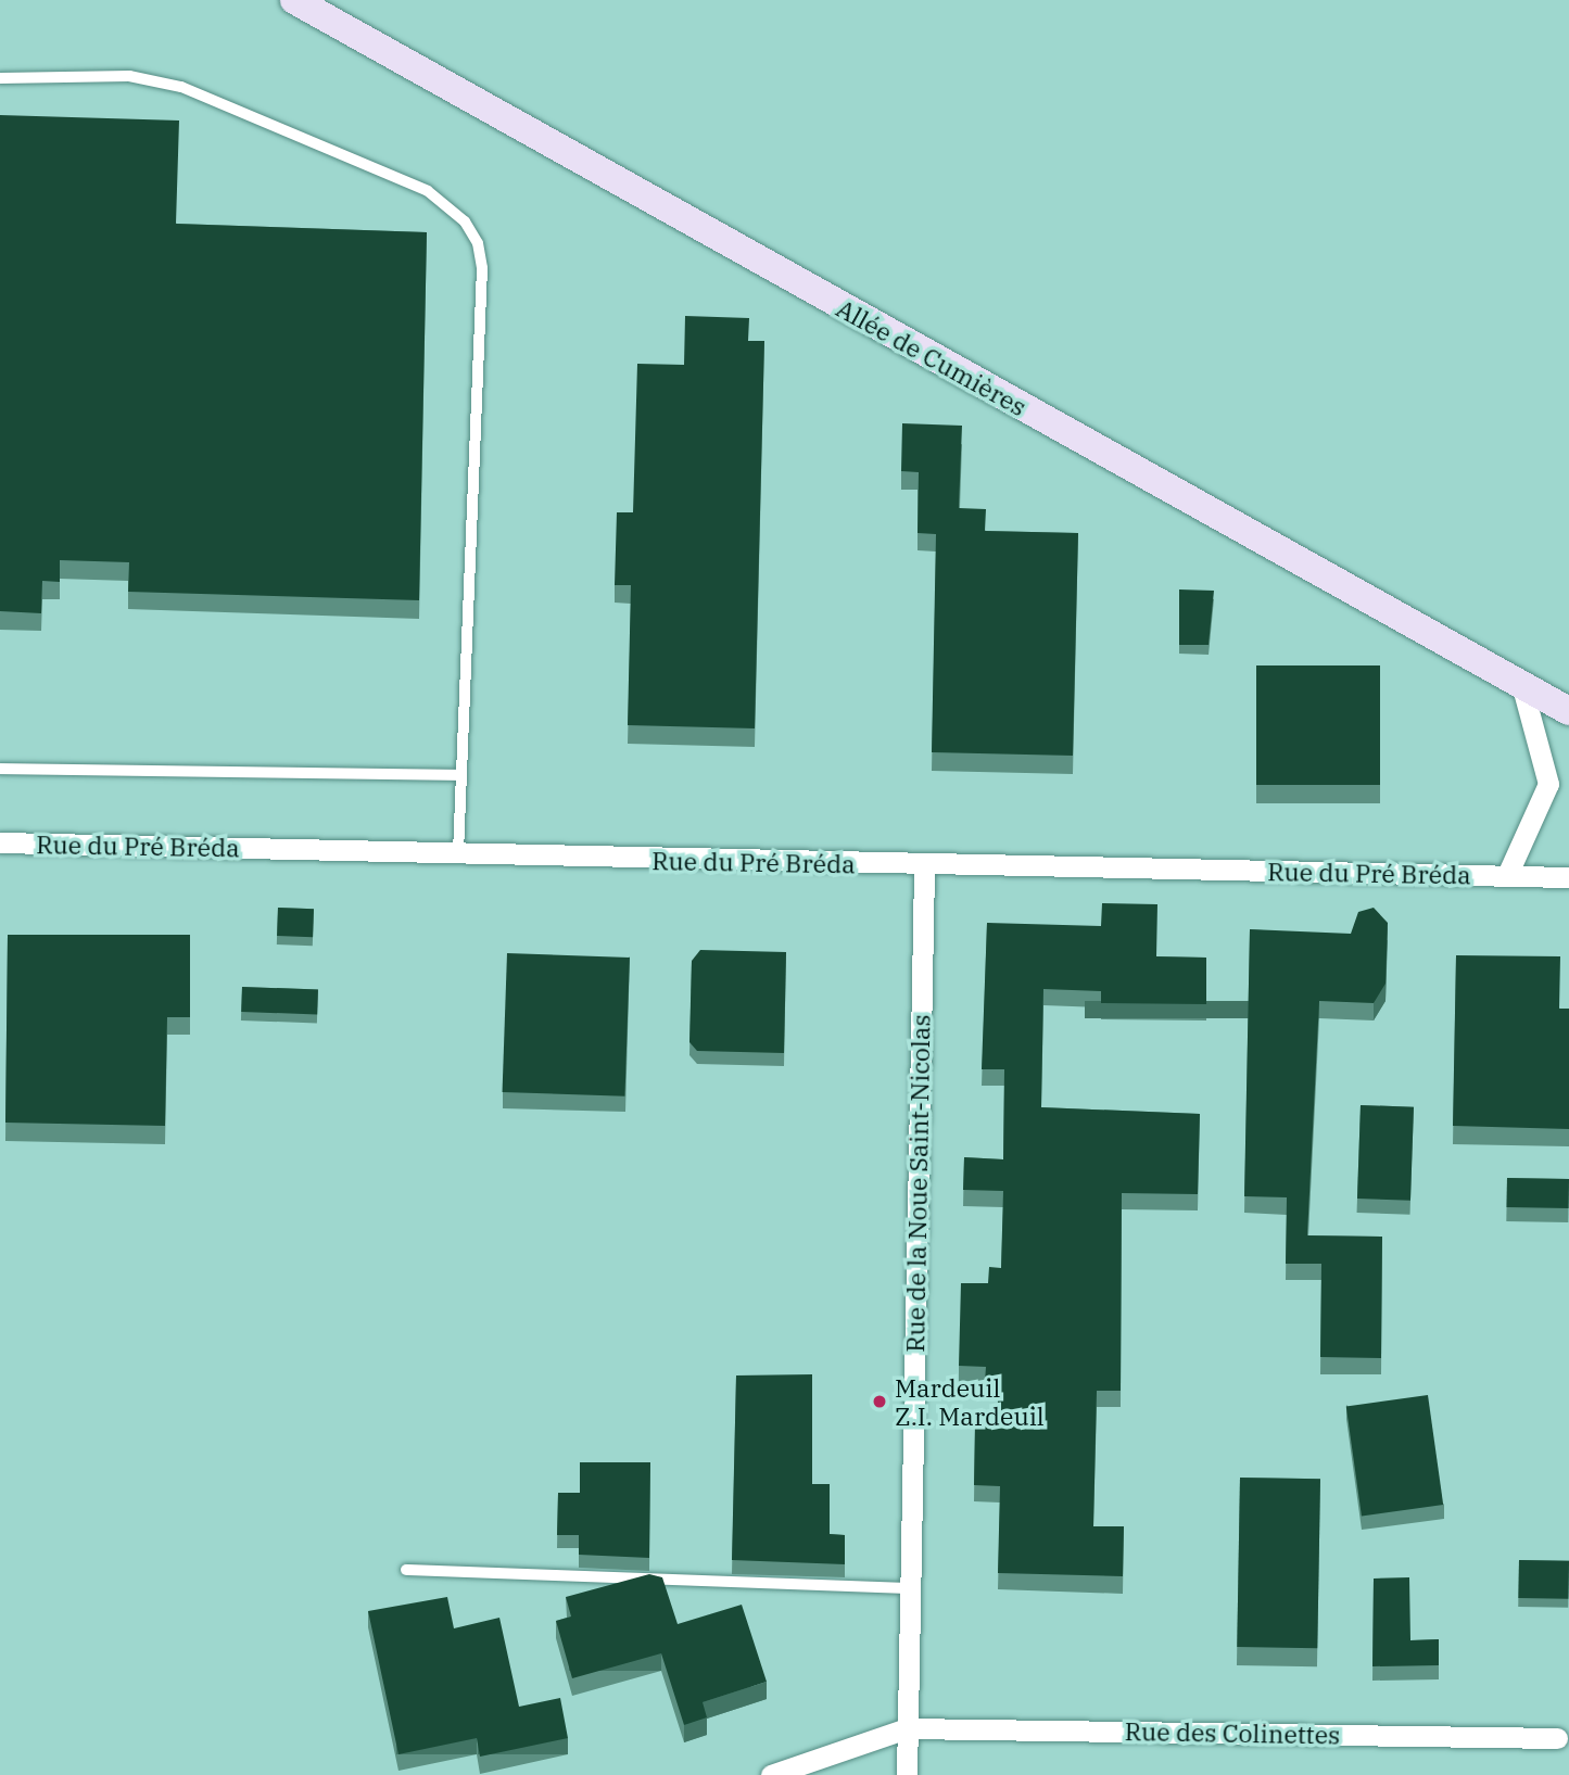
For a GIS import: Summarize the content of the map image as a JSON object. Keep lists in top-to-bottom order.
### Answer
{
  "streets": {
    "main road": ["Allée de Cumières"],
    "street": ["Rue du Pré Bréda", "Rue de la Noue Saint-Nicolas", "Rue des Colinettes"]
  },
  "crossings": [
    ["Allée de Cumières", "Rue du Pré Bréda"],
    ["Rue du Pré Bréda", "Rue de la Noue Saint-Nicolas"],
    ["Rue de la Noue Saint-Nicolas", "Rue des Colinettes"]
  ],
  "places": ["Mardeuil Z.I. Mardeuil"]
}
